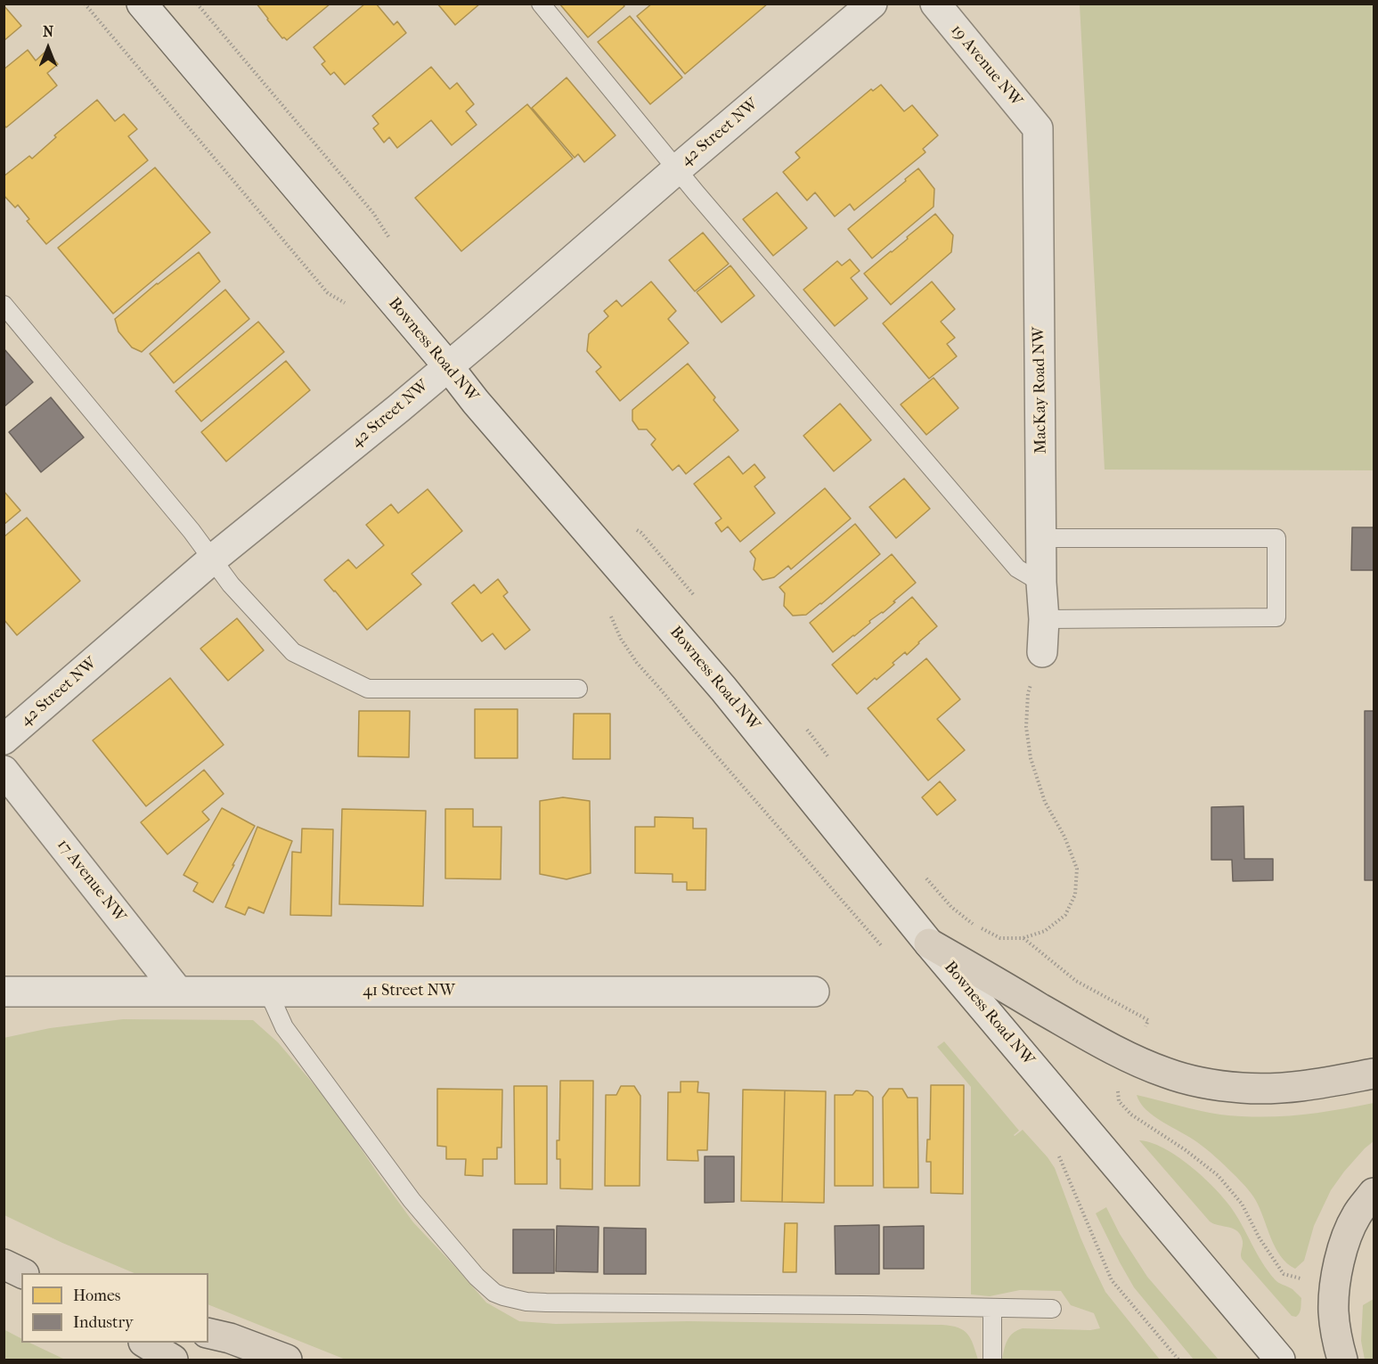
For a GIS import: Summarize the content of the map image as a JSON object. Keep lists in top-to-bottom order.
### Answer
{
  "streets": {
    "street": [
      "19 Avenue NW",
      "42 Street NW",
      "Bowness Road NW",
      "MacKay Road NW",
      "17 Avenue NW",
      "41 Street NW"
    ]
  },
  "crossings": [
    ["19 Avenue NW", "MacKay Road NW"],
    ["42 Street NW", "Bowness Road NW"],
    ["17 Avenue NW", "41 Street NW"]
  ],
  "legend": ["Homes", "Industry"],
  "north": "top"
}
